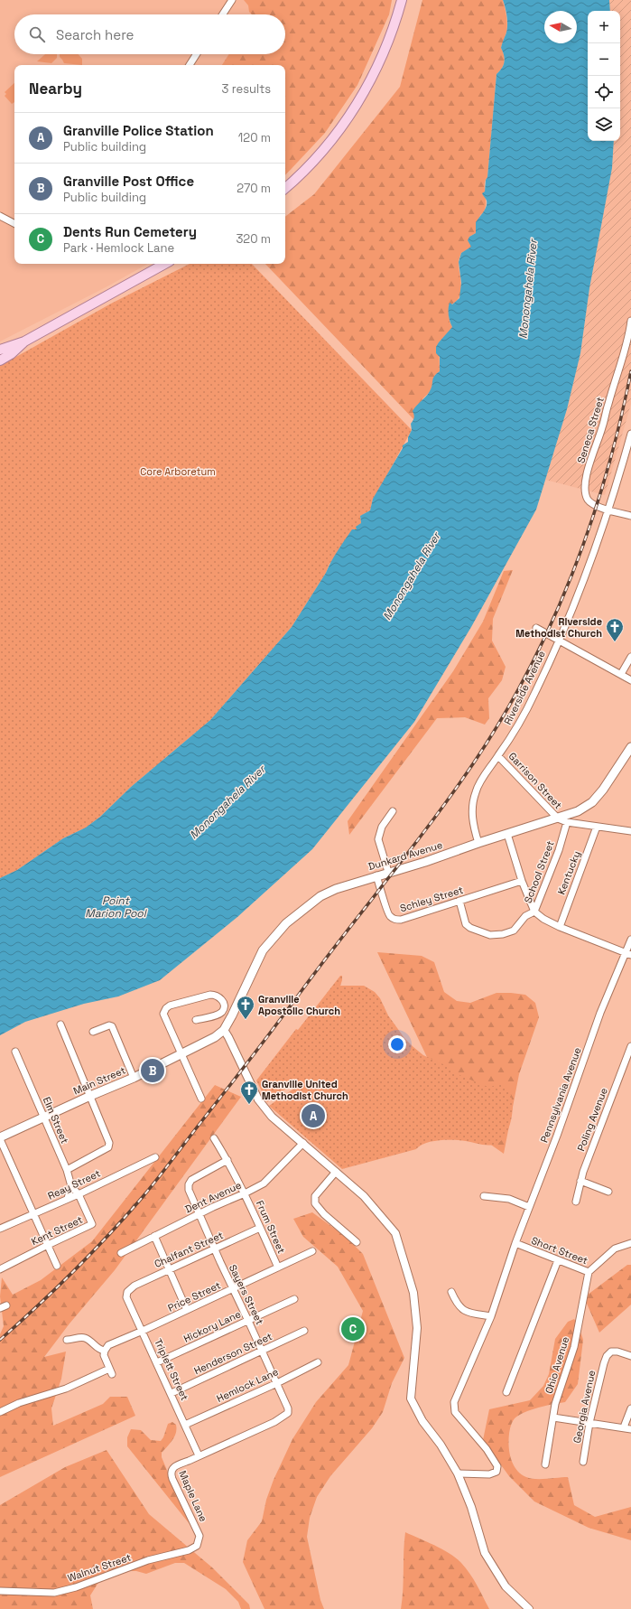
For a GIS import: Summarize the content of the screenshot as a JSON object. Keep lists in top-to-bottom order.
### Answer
{
  "streets": {
    "main road": ["Dunkard Avenue", "Main Street"],
    "street": [
      "Seneca Street",
      "Riverside Avenue",
      "Garrison Street",
      "School Street",
      "Kentucky",
      "Schley Street",
      "Pennsylvania Avenue",
      "Poling Avenue",
      "Elm Street",
      "Reay Street",
      "Dent Avenue",
      "Frum Street",
      "Kent Street",
      "Chalfant Street",
      "Short Street",
      "Sayers Street",
      "Price Street",
      "Hickory Lane",
      "Henderson Street",
      "Ohio Avenue",
      "Triplett Street",
      "Hemlock Lane",
      "Georgia Avenue",
      "Maple Lane",
      "Walnut Street"
    ]
  },
  "crossings": [
    ["Seneca Street", "Riverside Avenue"],
    ["Riverside Avenue", "Garrison Street"],
    ["Riverside Avenue", "Dunkard Avenue"],
    ["Garrison Street", "Dunkard Avenue"],
    ["Dunkard Avenue", "Schley Street"],
    ["Dunkard Avenue", "Main Street"],
    ["School Street", "Schley Street"],
    ["Main Street", "Elm Street"],
    ["Pennsylvania Avenue", "Short Street"],
    ["Elm Street", "Reay Street"],
    ["Elm Street", "Kent Street"],
    ["Reay Street", "Kent Street"],
    ["Dent Avenue", "Frum Street"],
    ["Dent Avenue", "Sayers Street"],
    ["Frum Street", "Chalfant Street"],
    ["Frum Street", "Sayers Street"],
    ["Frum Street", "Price Street"],
    ["Chalfant Street", "Sayers Street"],
    ["Chalfant Street", "Triplett Street"],
    ["Short Street", "Ohio Avenue"],
    ["Sayers Street", "Price Street"],
    ["Sayers Street", "Hickory Lane"],
    ["Sayers Street", "Henderson Street"],
    ["Sayers Street", "Triplett Street"],
    ["Sayers Street", "Hemlock Lane"],
    ["Sayers Street", "Maple Lane"],
    ["Price Street", "Triplett Street"],
    ["Hickory Lane", "Triplett Street"],
    ["Henderson Street", "Triplett Street"],
    ["Triplett Street", "Hemlock Lane"],
    ["Triplett Street", "Maple Lane"],
    ["Maple Lane", "Walnut Street"]
  ],
  "water": ["Monongahela River", "Point Marion Pool"],
  "parks": ["Core Arboretum"],
  "places": {
    "church": ["Riverside Methodist Church", "Granville Apostolic Church", "Granville United Methodist Church"]
  },
  "north": "left",
  "page": {
    "map_buttons": ["+", "−"],
    "search": "Search here",
    "heading": ["Nearby", "3 results"],
    "list": [
      {
        "mark": "A",
        "name": "Granville Police Station",
        "note": "Public building",
        "value": "120 m"
      },
      {
        "mark": "B",
        "name": "Granville Post Office",
        "note": "Public building",
        "value": "270 m"
      },
      {
        "mark": "C",
        "name": "Dents Run Cemetery",
        "note": "Park · Hemlock Lane",
        "value": "320 m"
      }
    ],
    "pins": ["B", "A", "C"]
  }
}
